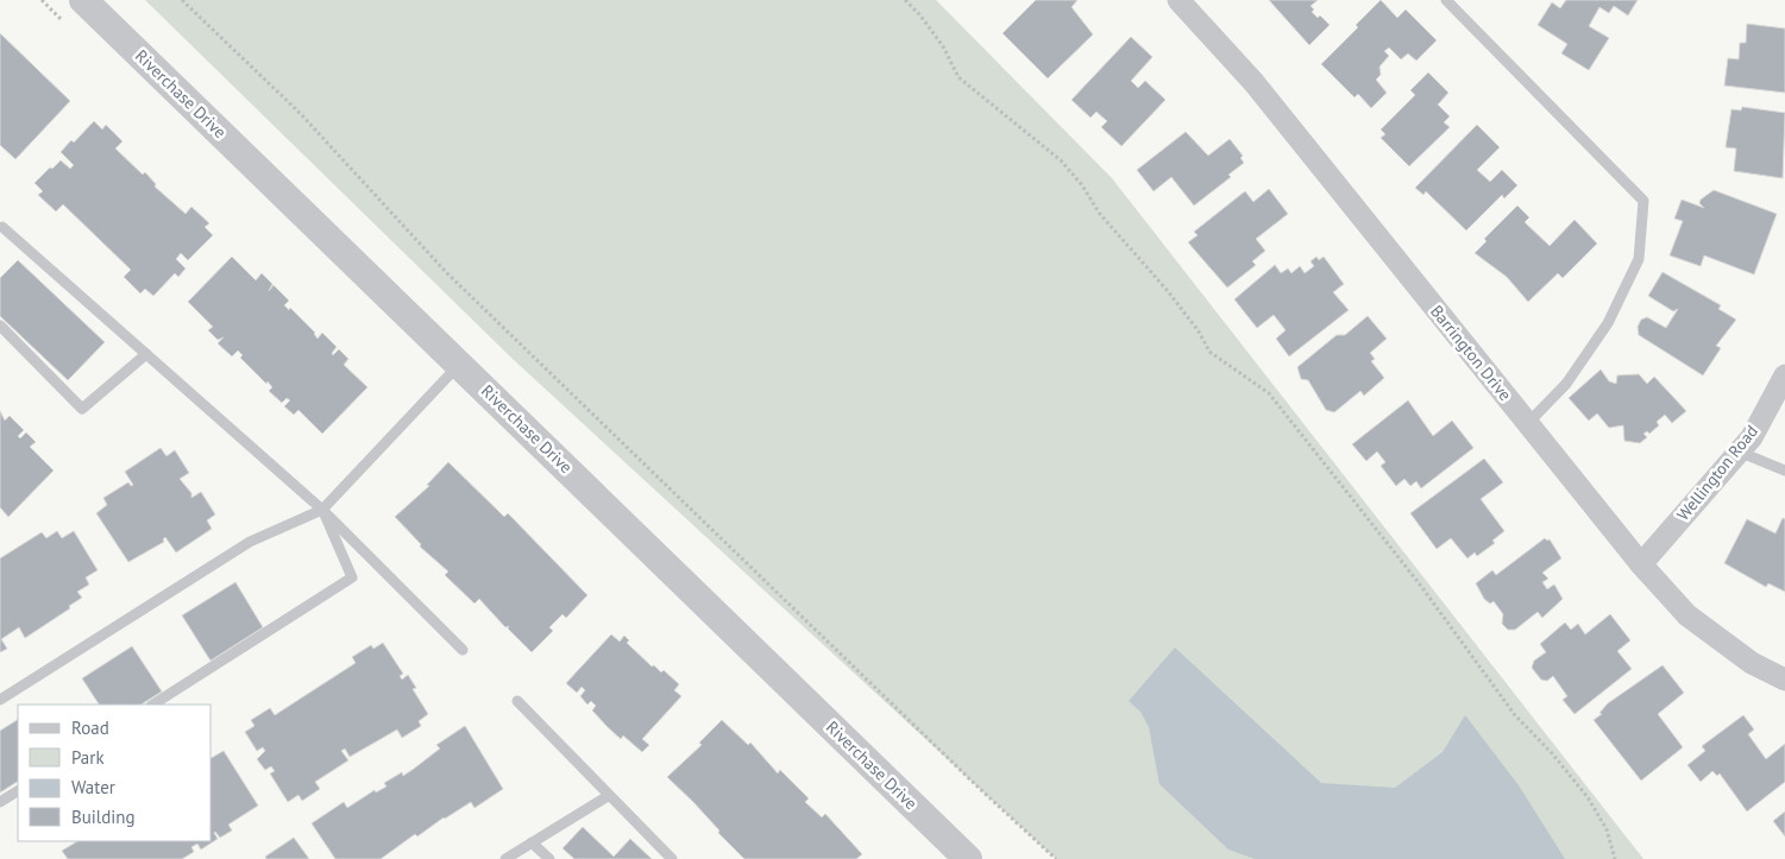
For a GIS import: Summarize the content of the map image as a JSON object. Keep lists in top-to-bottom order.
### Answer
{
  "streets": {
    "street": ["Riverchase Drive", "Barrington Drive", "Wellington Road"]
  },
  "crossings": [
    ["Barrington Drive", "Wellington Road"]
  ],
  "legend": [
    "Road",
    "Park",
    "Water",
    "Building"
  ]
}
